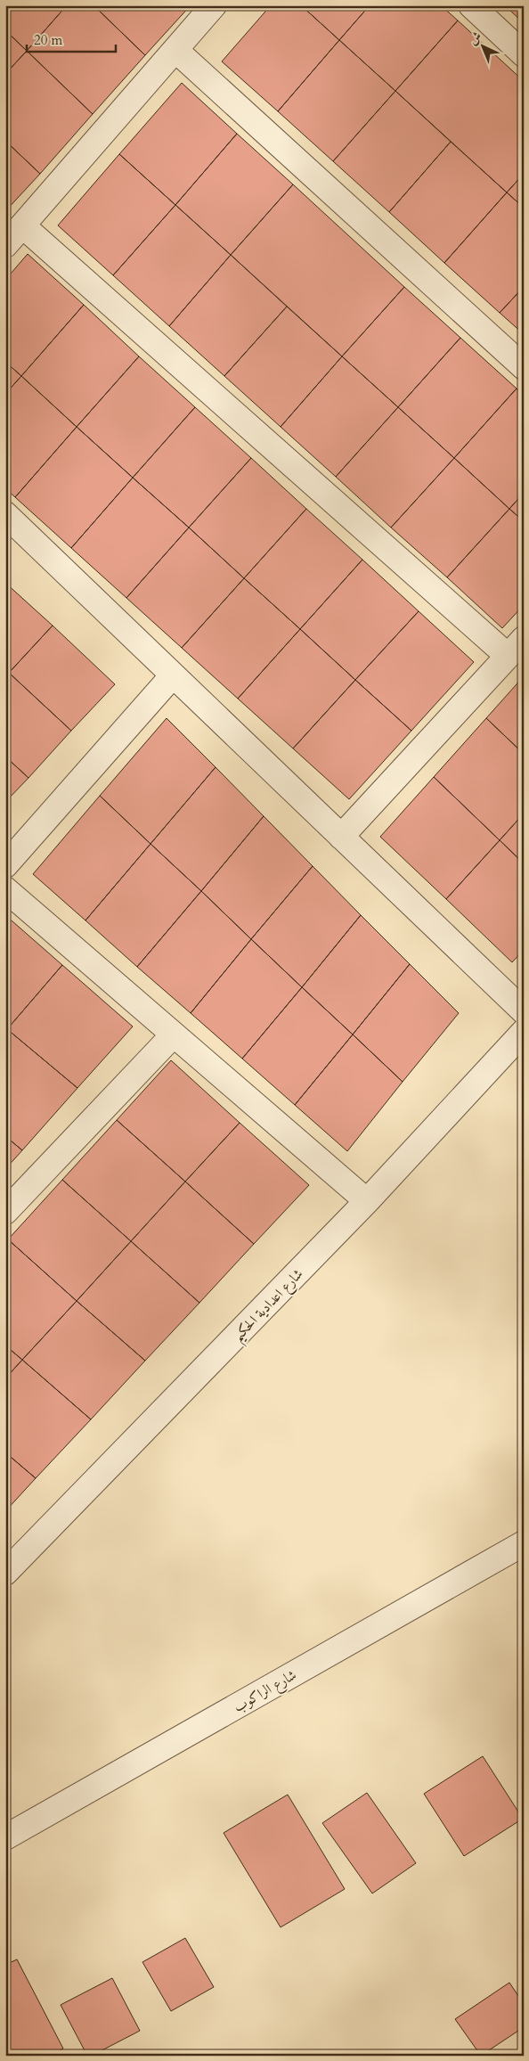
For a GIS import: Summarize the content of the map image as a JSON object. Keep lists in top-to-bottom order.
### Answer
{
  "streets": {
    "street": ["شارع اعدادية الحكيم", "شارع الراكوب"]
  },
  "scale_bar": "20 m",
  "north": "top left"
}
